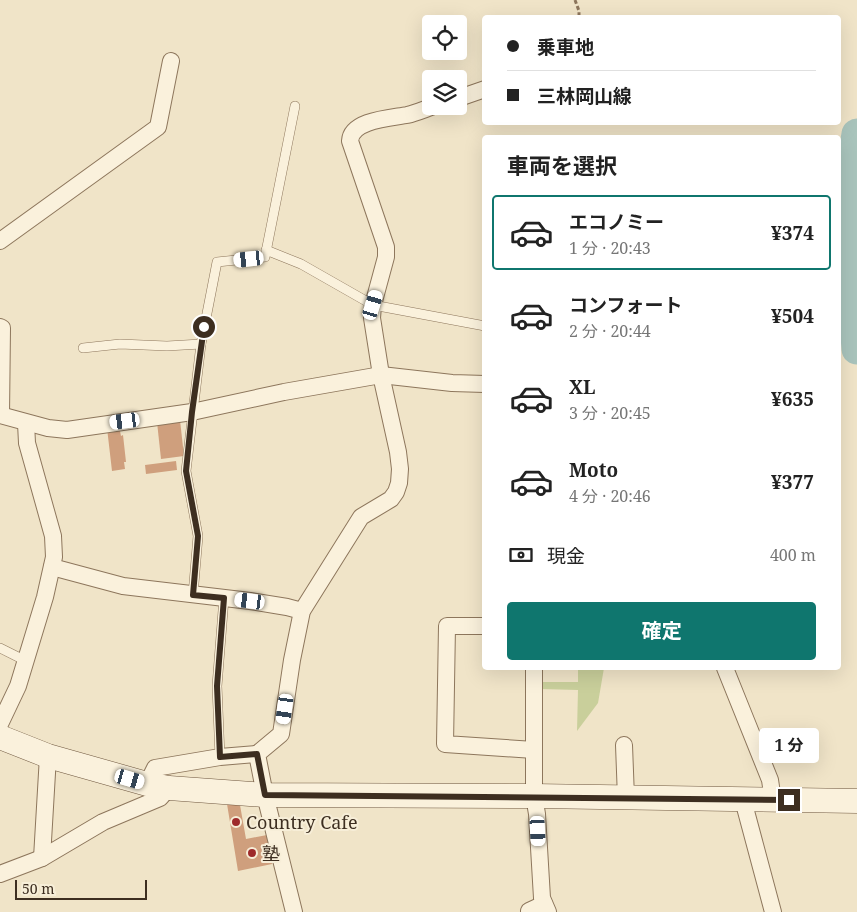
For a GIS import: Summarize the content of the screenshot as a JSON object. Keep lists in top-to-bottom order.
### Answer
{
  "places": ["Country Cafe", "塾"],
  "scale_bar": "50 m",
  "page": {
    "banner": ["乗車地", "三林岡山線"],
    "heading": "車両を選択",
    "list": [
      {
        "name": "エコノミー",
        "note": "1 分 · 20:43",
        "value": "¥374"
      },
      {
        "name": "コンフォート",
        "note": "2 分 · 20:44",
        "value": "¥504"
      },
      {
        "name": "XL",
        "note": "3 分 · 20:45",
        "value": "¥635"
      },
      {
        "name": "Moto",
        "note": "4 分 · 20:46",
        "value": "¥377"
      }
    ],
    "pay": ["現金", "400 m"],
    "buttons": "確定",
    "bubble": "1 分",
    "scale": "50 m"
  }
}
